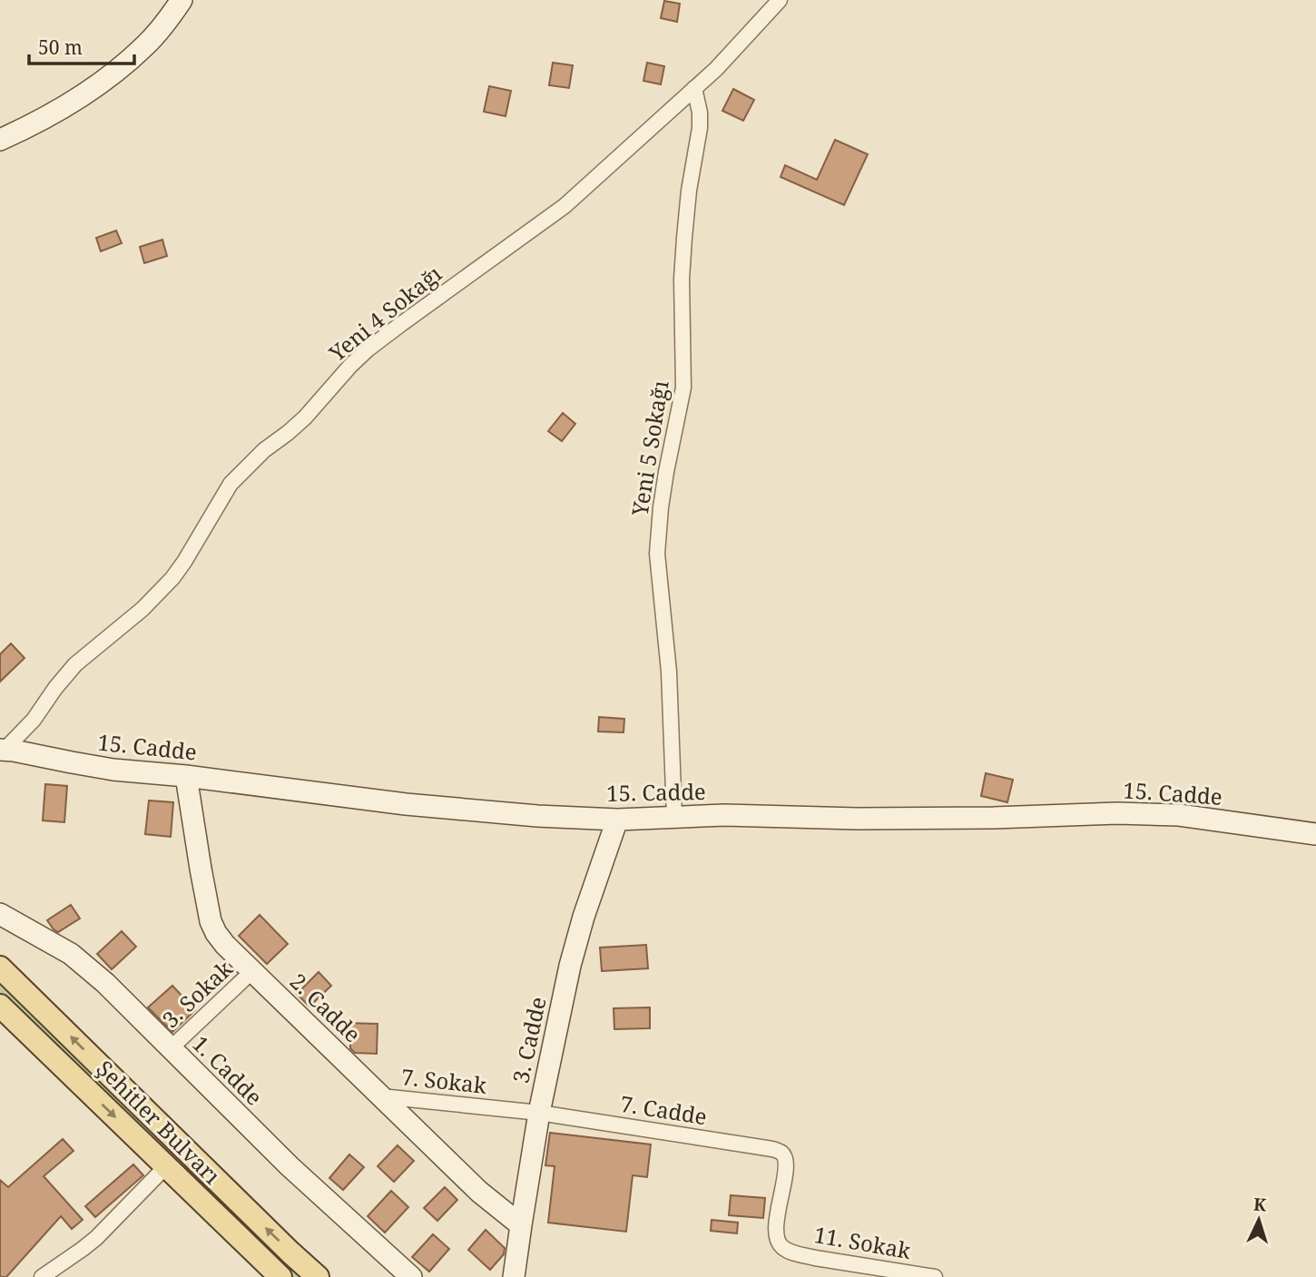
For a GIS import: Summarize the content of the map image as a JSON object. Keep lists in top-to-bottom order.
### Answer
{
  "streets": {
    "main road": ["Şehitler Bulvarı"],
    "street": [
      "Yeni 4 Sokağı",
      "Yeni 5 Sokağı",
      "15. Cadde",
      "3. Sokak",
      "2. Cadde",
      "3. Cadde",
      "1. Cadde",
      "7. Sokak",
      "7. Cadde",
      "11. Sokak"
    ]
  },
  "crossings": [
    ["Yeni 4 Sokağı", "Yeni 5 Sokağı"],
    ["Yeni 4 Sokağı", "15. Cadde"],
    ["Yeni 5 Sokağı", "15. Cadde"],
    ["15. Cadde", "2. Cadde"],
    ["15. Cadde", "3. Cadde"],
    ["3. Sokak", "2. Cadde"],
    ["3. Sokak", "1. Cadde"],
    ["2. Cadde", "3. Cadde"],
    ["2. Cadde", "7. Sokak"],
    ["3. Cadde", "7. Sokak"],
    ["3. Cadde", "7. Cadde"],
    ["7. Sokak", "7. Cadde"],
    ["7. Cadde", "11. Sokak"]
  ],
  "scale_bar": "50 m",
  "north": "top"
}
